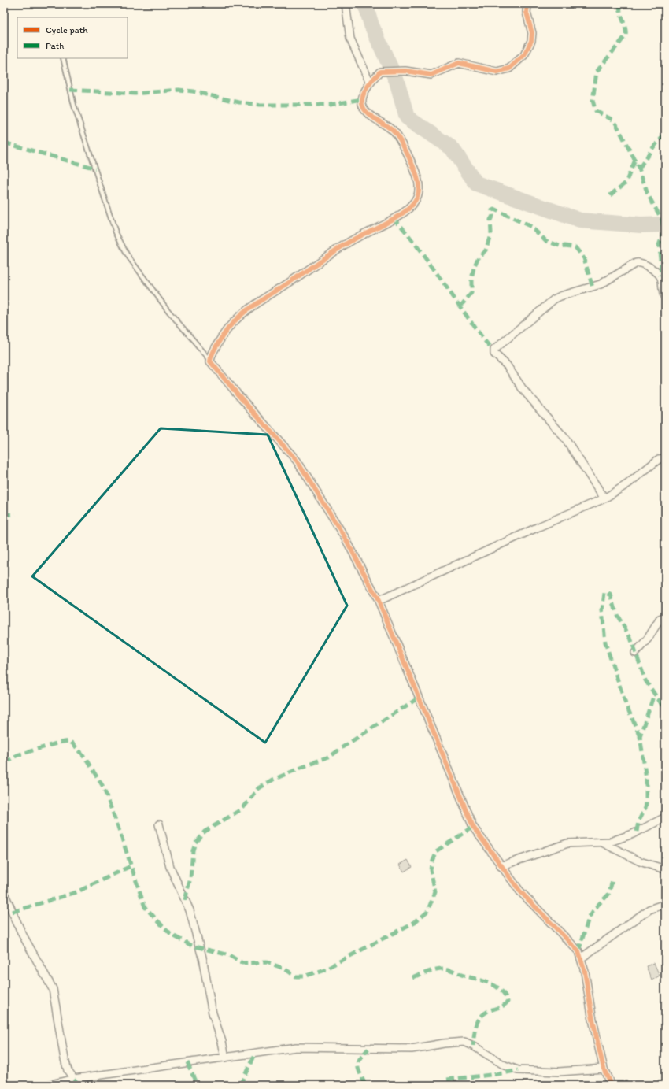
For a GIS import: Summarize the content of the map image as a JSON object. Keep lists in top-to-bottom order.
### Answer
{
  "legend": ["Cycle path", "Path"]
}
